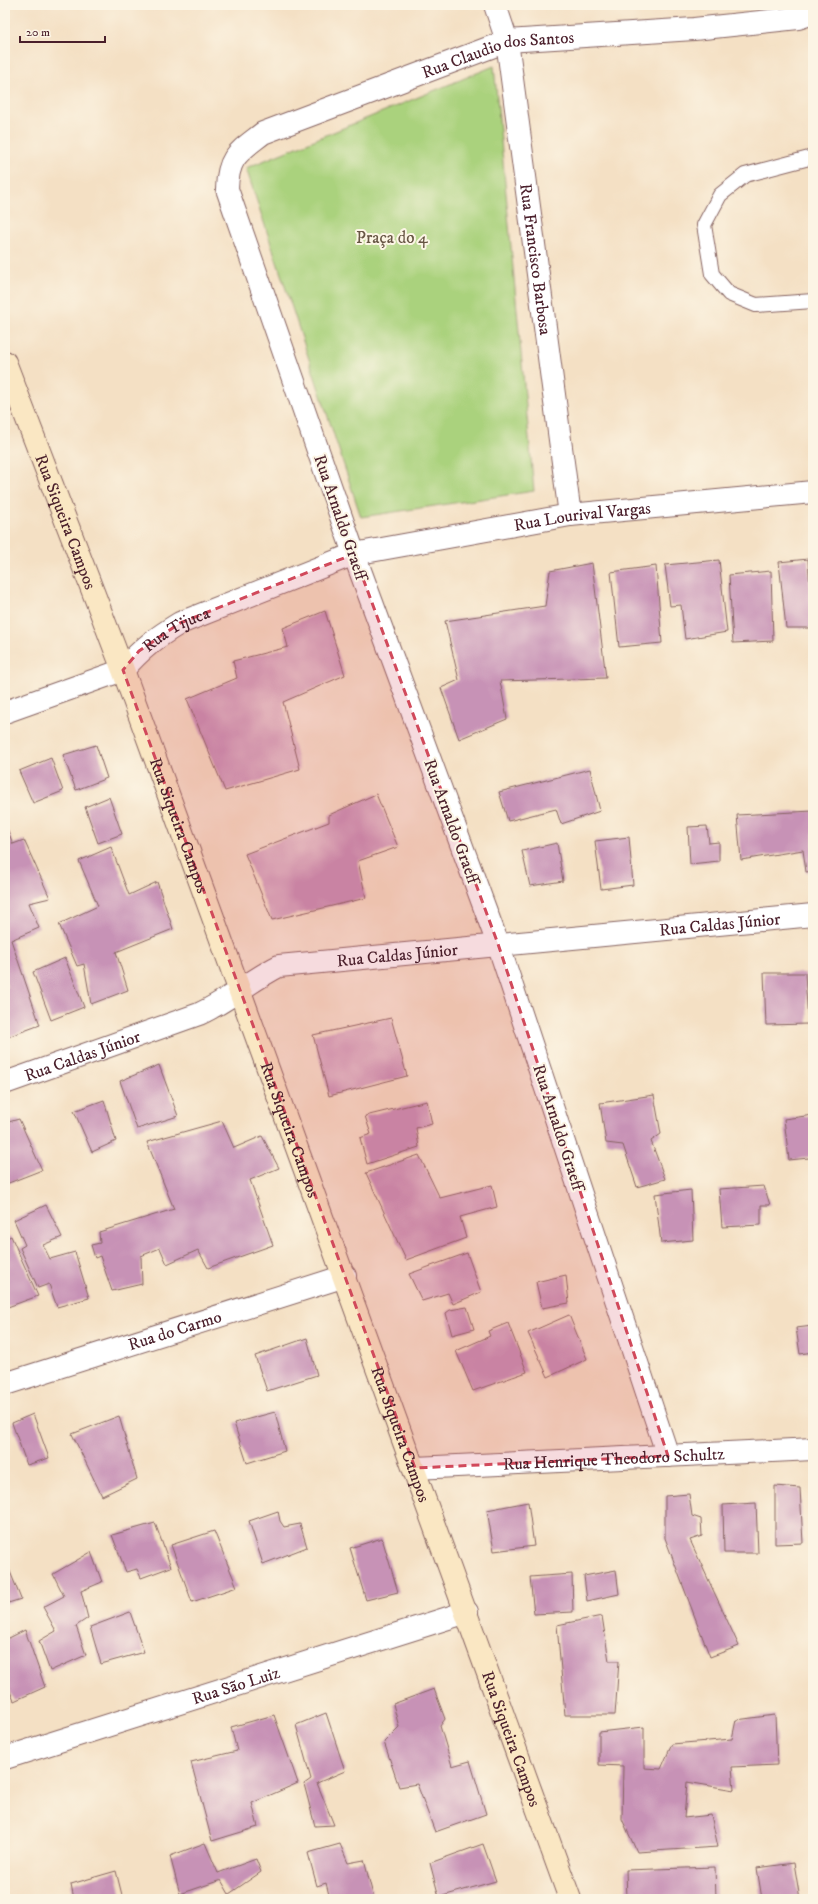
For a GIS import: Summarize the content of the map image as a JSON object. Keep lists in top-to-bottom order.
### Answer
{
  "streets": {
    "main road": ["Rua Siqueira Campos"],
    "street": [
      "Rua Claudio dos Santos",
      "Rua Francisco Barbosa",
      "Rua Arnaldo Graeff",
      "Rua Lourival Vargas",
      "Rua Tijuca",
      "Rua Caldas Júnior",
      "Rua do Carmo",
      "Rua Henrique Theodoro Schultz",
      "Rua São Luiz"
    ]
  },
  "crossings": [
    ["Rua Claudio dos Santos", "Rua Francisco Barbosa"],
    ["Rua Claudio dos Santos", "Rua Arnaldo Graeff"],
    ["Rua Francisco Barbosa", "Rua Lourival Vargas"],
    ["Rua Arnaldo Graeff", "Rua Lourival Vargas"],
    ["Rua Arnaldo Graeff", "Rua Tijuca"],
    ["Rua Arnaldo Graeff", "Rua Caldas Júnior"],
    ["Rua Arnaldo Graeff", "Rua Henrique Theodoro Schultz"],
    ["Rua Lourival Vargas", "Rua Tijuca"],
    ["Rua Siqueira Campos", "Rua Tijuca"],
    ["Rua Siqueira Campos", "Rua Caldas Júnior"],
    ["Rua Siqueira Campos", "Rua do Carmo"],
    ["Rua Siqueira Campos", "Rua Henrique Theodoro Schultz"],
    ["Rua Siqueira Campos", "Rua São Luiz"]
  ],
  "parks": ["Praça do 4"],
  "scale_bar": "20 m"
}
